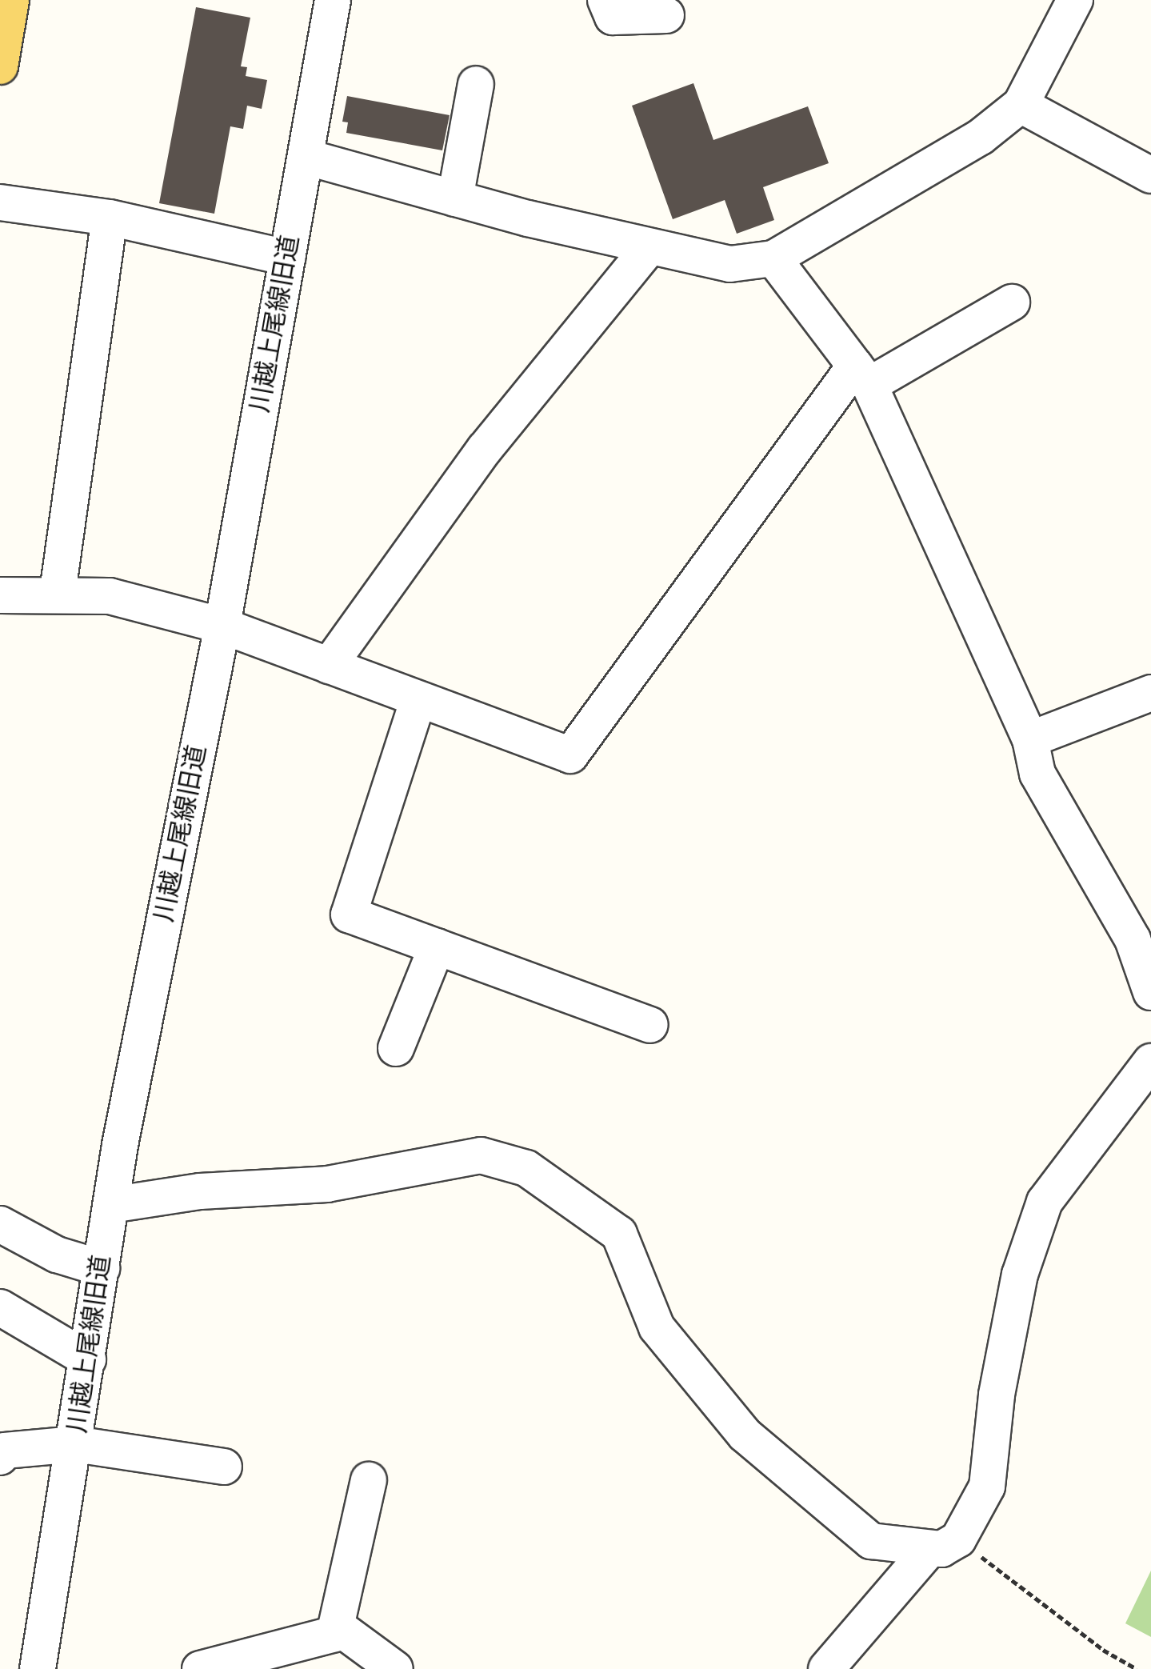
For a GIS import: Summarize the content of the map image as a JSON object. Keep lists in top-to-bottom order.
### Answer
{
  "streets": {
    "street": ["川越上尾線旧道"]
  }
}
